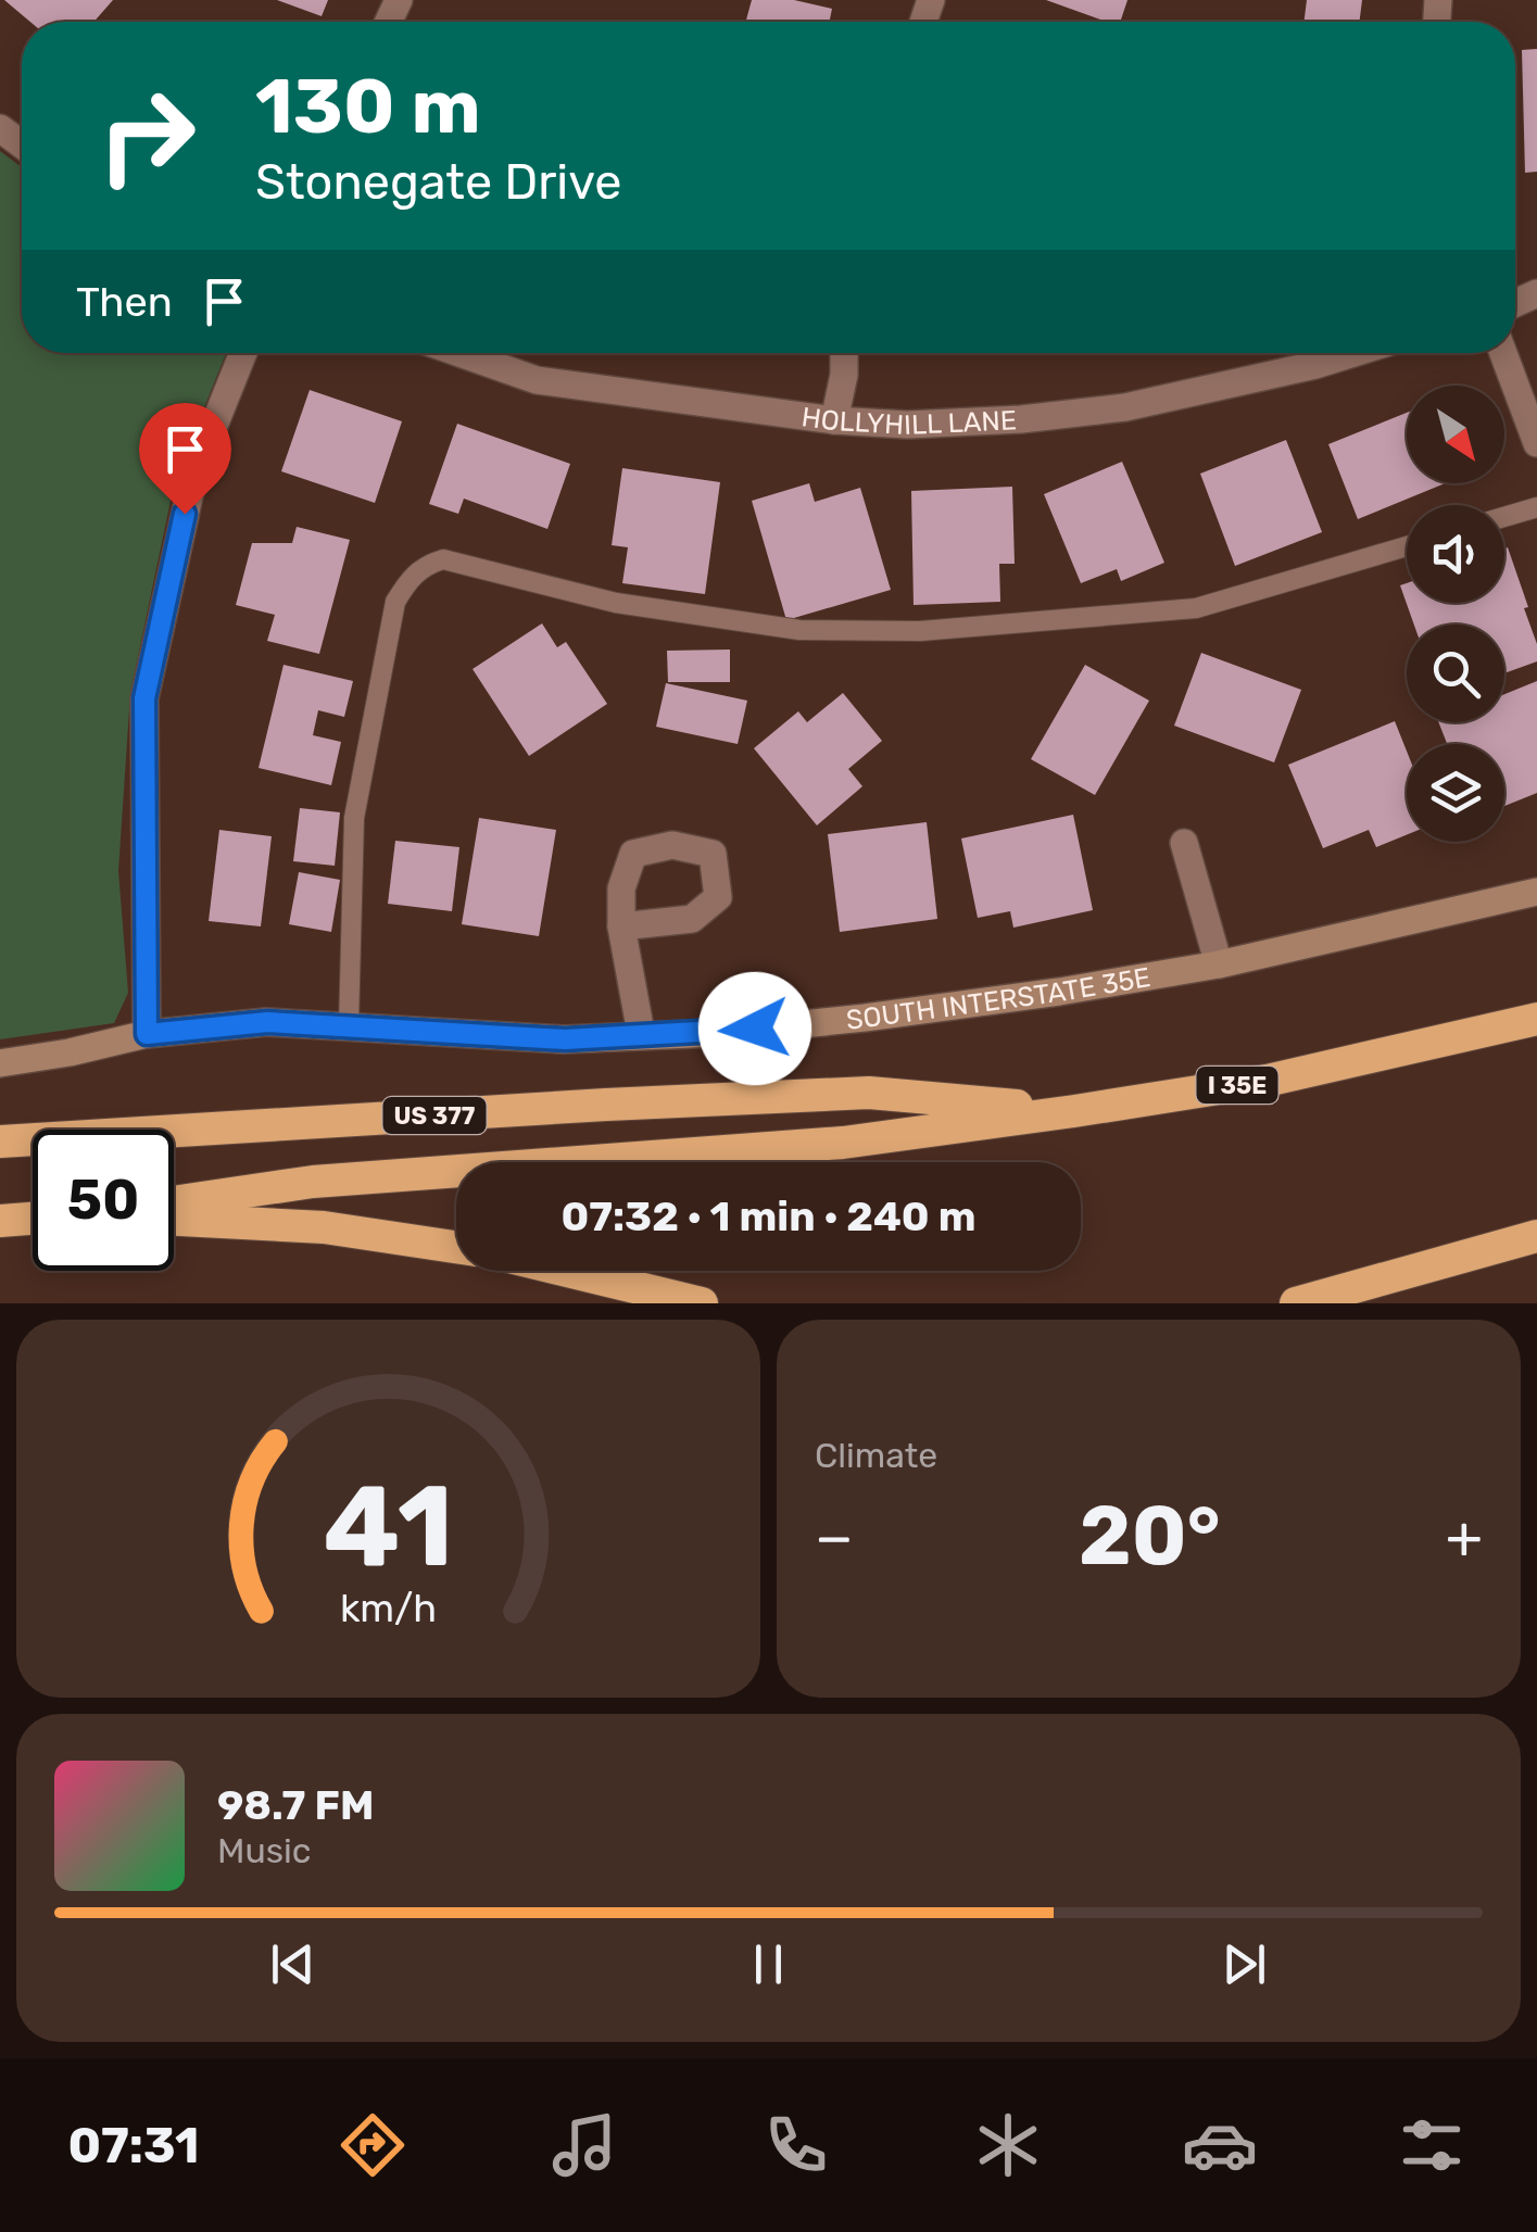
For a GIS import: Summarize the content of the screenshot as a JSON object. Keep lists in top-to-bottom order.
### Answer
{
  "streets": {
    "highway": ["I 35E", "US 377"],
    "main road": ["SOUTH INTERSTATE 35E"],
    "street": ["HOLLYHILL LANE"]
  },
  "crossings": [
    ["I 35E", "US 377"]
  ],
  "north": "bottom right",
  "page": {
    "turn": ["130 m", "Stonegate Drive"],
    "then": "Then",
    "limit": "50",
    "trip": "07:32 · 1 min · 240 m",
    "tile": "Climate",
    "heat": ["−", "20°", "+"],
    "song": ["98.7 FM", "Music"],
    "tabs": "07:31",
    "gauge": ["41", "km/h"]
  }
}
